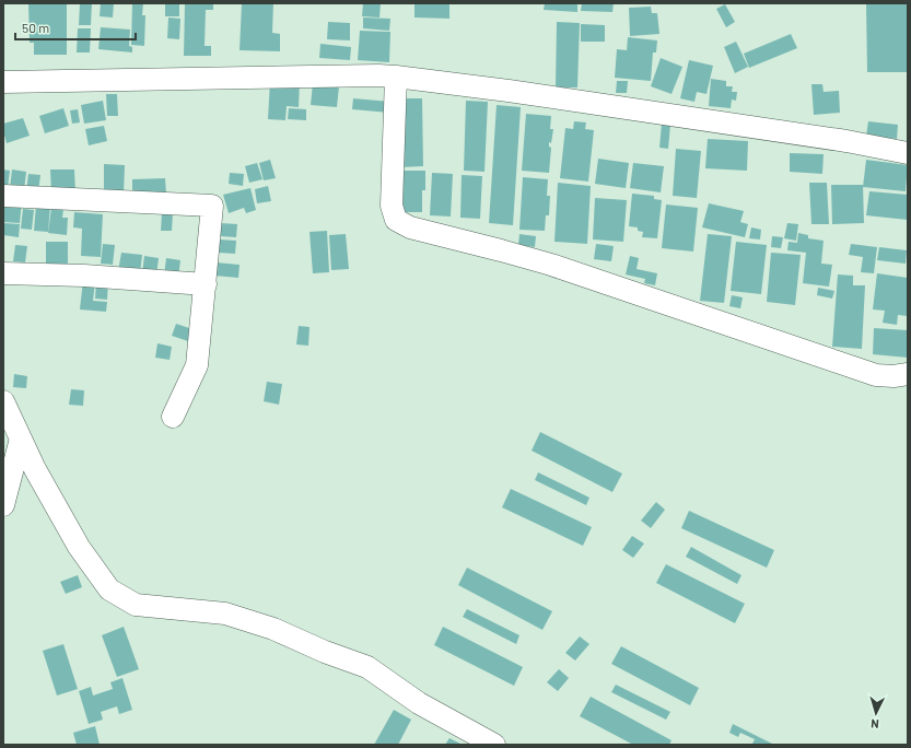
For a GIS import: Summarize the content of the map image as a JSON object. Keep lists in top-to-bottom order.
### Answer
{
  "scale_bar": "50 m",
  "north": "bottom"
}
